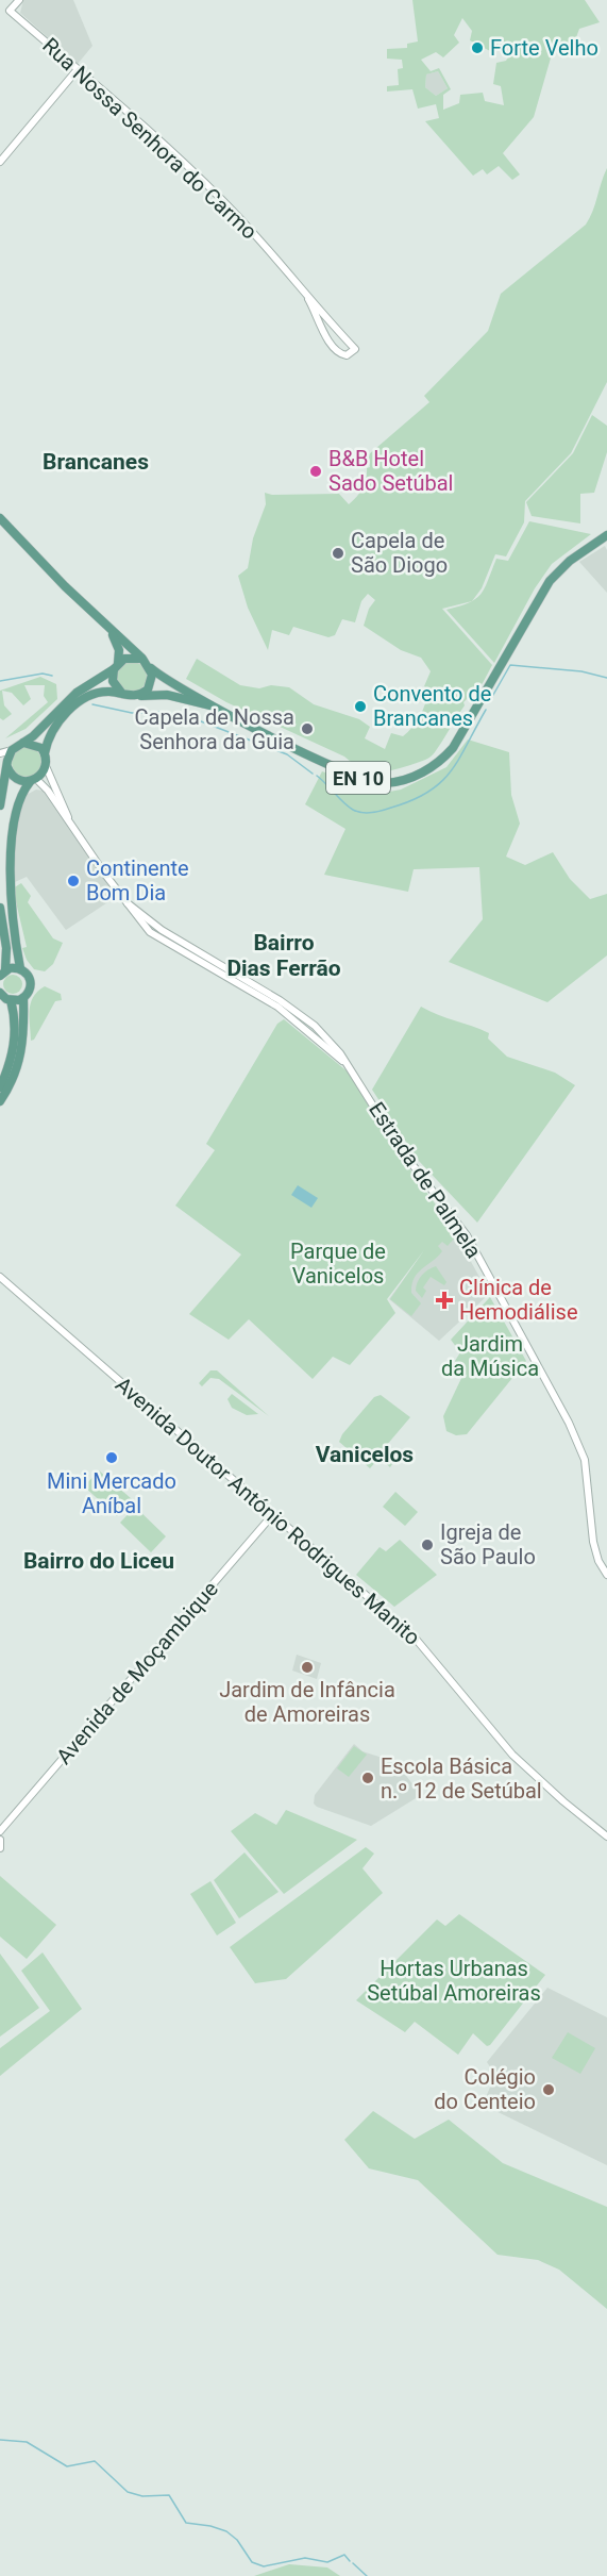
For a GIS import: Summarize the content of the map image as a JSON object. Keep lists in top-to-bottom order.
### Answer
{
  "streets": {
    "main road": ["EN 10"],
    "street": [
      "Rua Nossa Senhora do Carmo",
      "Estrada de Palmela",
      "Avenida Doutor António Rodrigues Manito",
      "Avenida de Moçambique"
    ]
  },
  "crossings": [
    ["EN 10", "Estrada de Palmela"],
    ["Avenida Doutor António Rodrigues Manito", "Avenida de Moçambique"]
  ],
  "districts": [
    "Brancanes",
    "Bairro Dias Ferrão",
    "Vanicelos",
    "Bairro do Liceu"
  ],
  "parks": ["Parque de Vanicelos", "Jardim da Música", "Hortas Urbanas Setúbal Amoreiras"],
  "places": {
    "other": [
      "Forte Velho",
      "B&B Hotel Sado Setúbal",
      "Capela de São Diogo",
      "Convento de Brancanes",
      "Capela de Nossa Senhora da Guia",
      "Continente Bom Dia",
      "Mini Mercado Aníbal",
      "Igreja de São Paulo",
      "Jardim de Infância de Amoreiras",
      "Escola Básica n.º 12 de Setúbal",
      "Colégio do Centeio"
    ],
    "health": ["Clínica de Hemodiálise"]
  }
}
